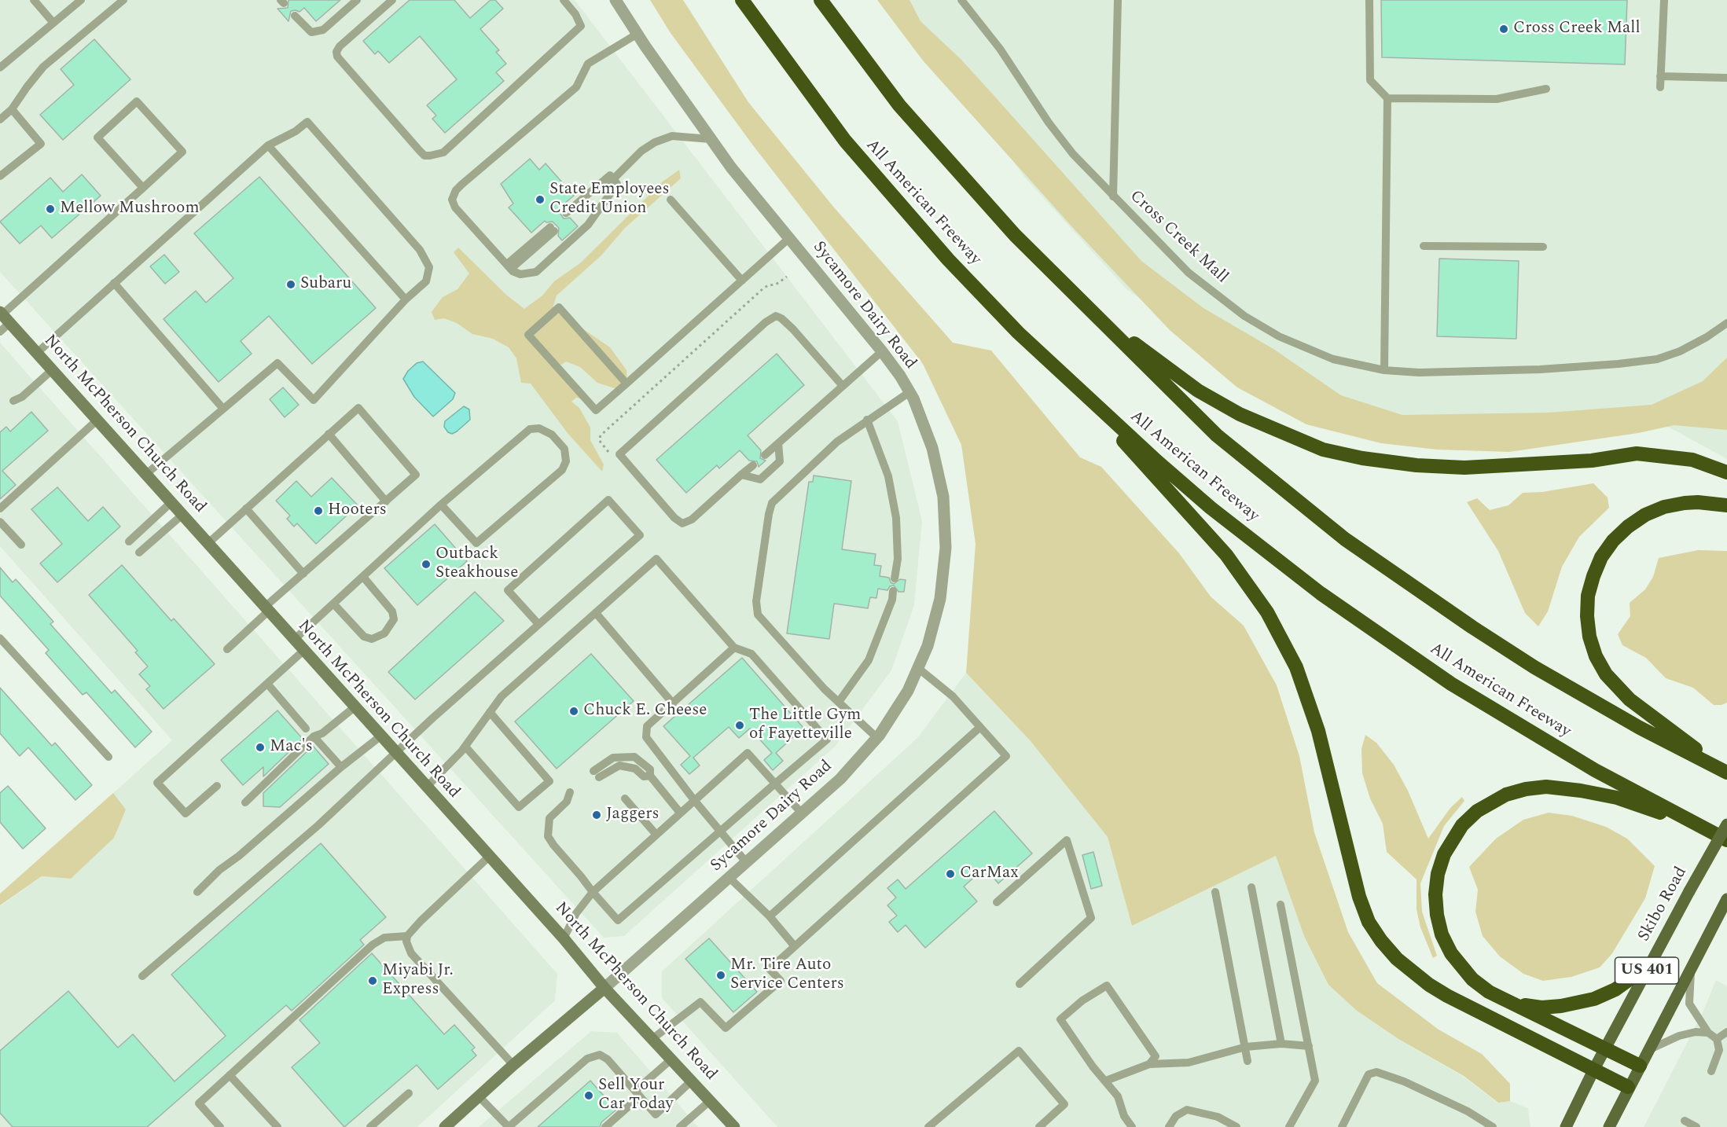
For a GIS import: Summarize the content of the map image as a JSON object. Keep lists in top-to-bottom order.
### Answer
{
  "streets": {
    "highway": ["All American Freeway"],
    "main road": [
      "Sycamore Dairy Road",
      "North McPherson Church Road",
      "Skibo Road",
      "US 401"
    ],
    "lane": ["Cross Creek Mall"]
  },
  "crossings": [
    ["Sycamore Dairy Road", "North McPherson Church Road"]
  ],
  "places": [
    "Cross Creek Mall",
    "State Employees Credit Union",
    "Mellow Mushroom",
    "Subaru",
    "Hooters",
    "Outback Steakhouse",
    "Chuck E. Cheese",
    "The Little Gym of Fayetteville",
    "Mac's",
    "Jaggers",
    "CarMax",
    "Mr. Tire Auto Service Centers",
    "Miyabi Jr. Express",
    "Sell Your Car Today"
  ]
}
